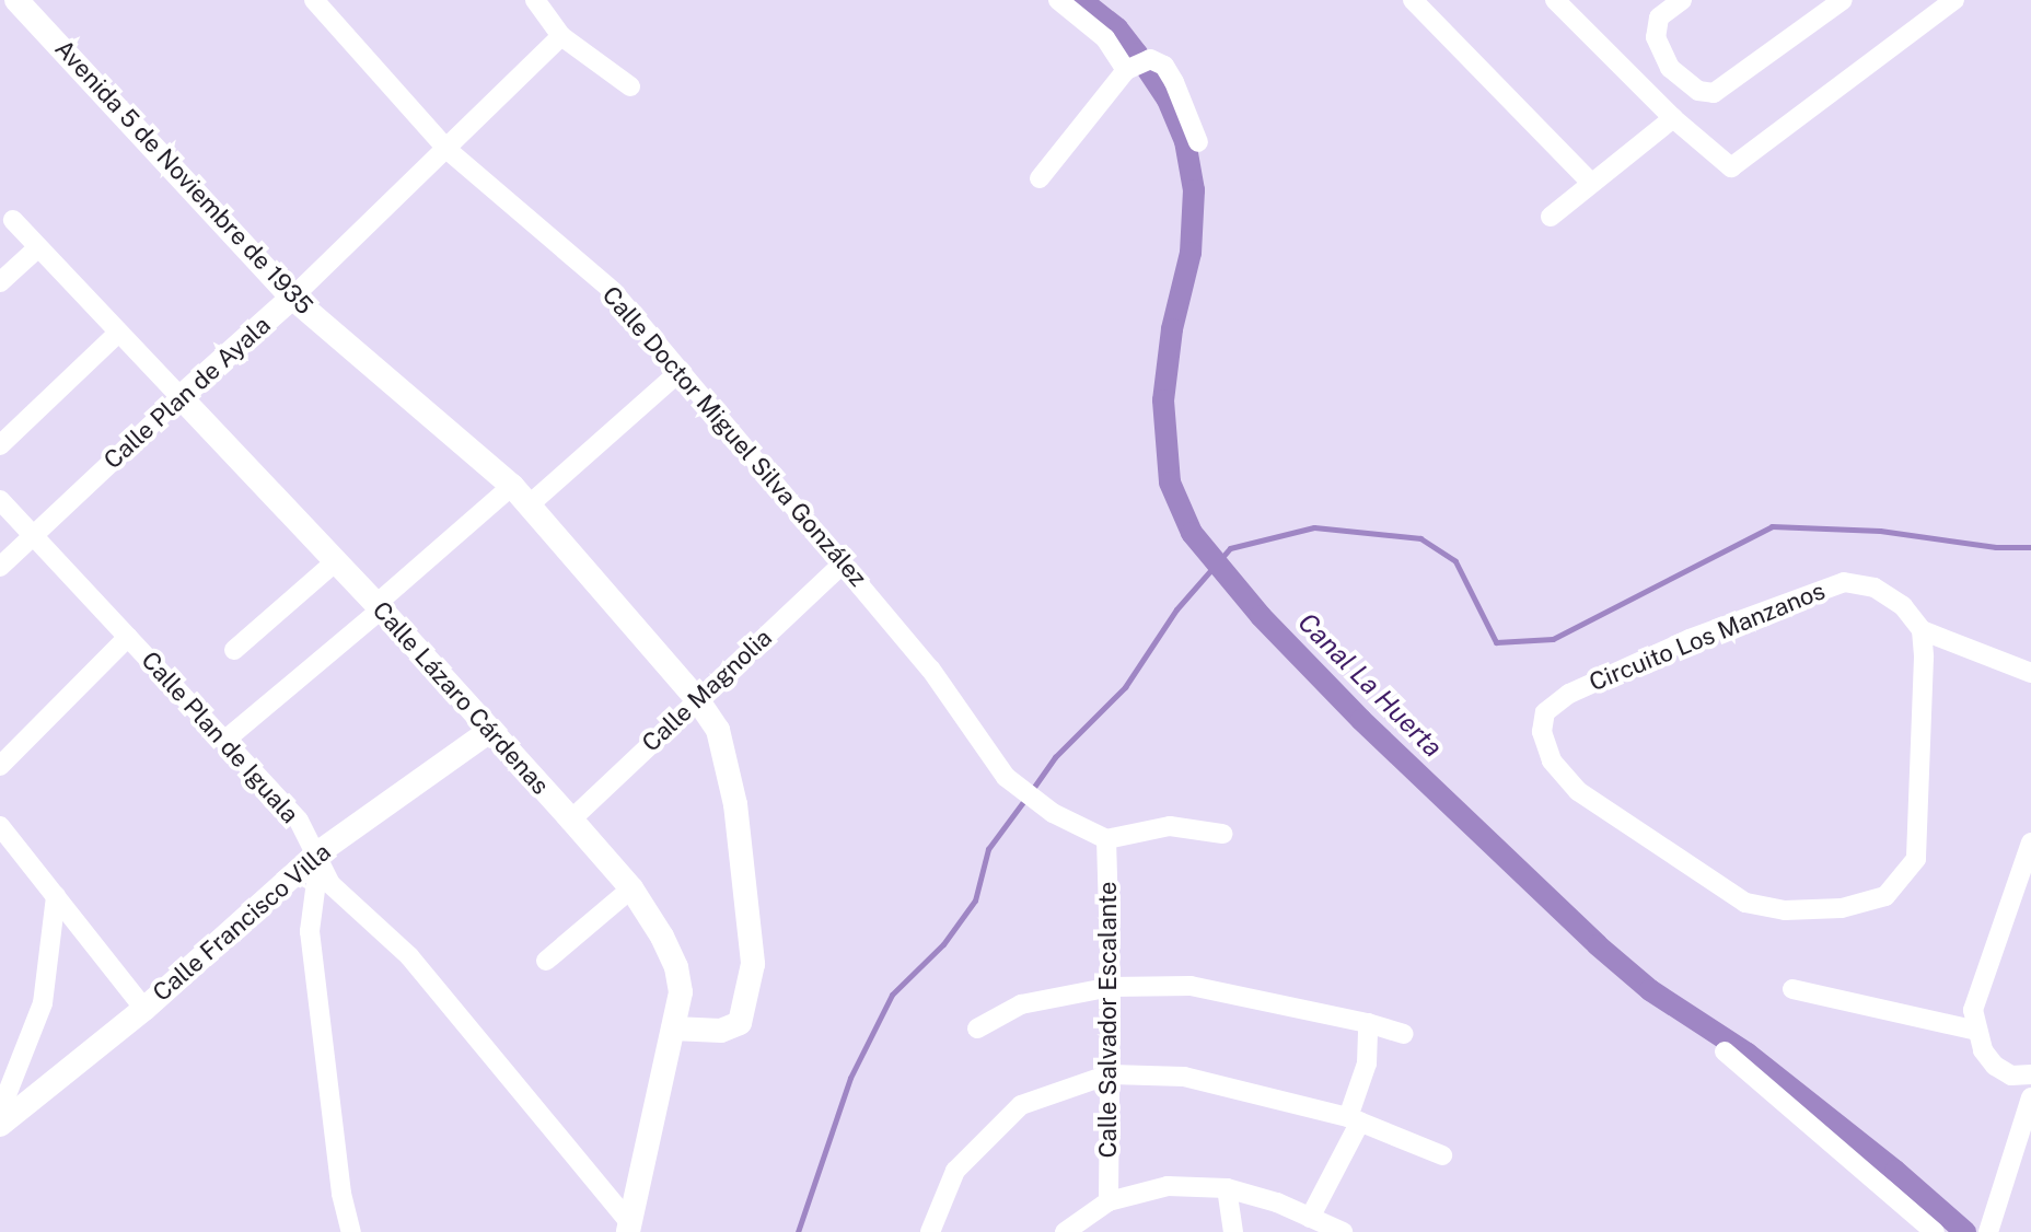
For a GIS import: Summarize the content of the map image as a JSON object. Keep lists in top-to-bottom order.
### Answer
{
  "streets": {
    "street": [
      "Avenida 5 de Noviembre de 1935",
      "Calle Plan de Ayala",
      "Calle Doctor Miguel Silva González",
      "Circuito Los Manzanos",
      "Calle Magnolia",
      "Calle Lázaro Cárdenas",
      "Calle Plan de Iguala",
      "Calle Francisco Villa",
      "Calle Salvador Escalante"
    ]
  },
  "crossings": [
    ["Avenida 5 de Noviembre de 1935", "Calle Plan de Ayala"],
    ["Avenida 5 de Noviembre de 1935", "Calle Magnolia"],
    ["Avenida 5 de Noviembre de 1935", "Calle Lázaro Cárdenas"],
    ["Calle Plan de Ayala", "Calle Doctor Miguel Silva González"],
    ["Calle Plan de Ayala", "Calle Lázaro Cárdenas"],
    ["Calle Plan de Ayala", "Calle Plan de Iguala"],
    ["Calle Doctor Miguel Silva González", "Calle Magnolia"],
    ["Calle Doctor Miguel Silva González", "Calle Salvador Escalante"],
    ["Calle Magnolia", "Calle Lázaro Cárdenas"],
    ["Calle Lázaro Cárdenas", "Calle Plan de Iguala"],
    ["Calle Lázaro Cárdenas", "Calle Francisco Villa"],
    ["Calle Plan de Iguala", "Calle Francisco Villa"]
  ],
  "water": ["Canal La Huerta"]
}
